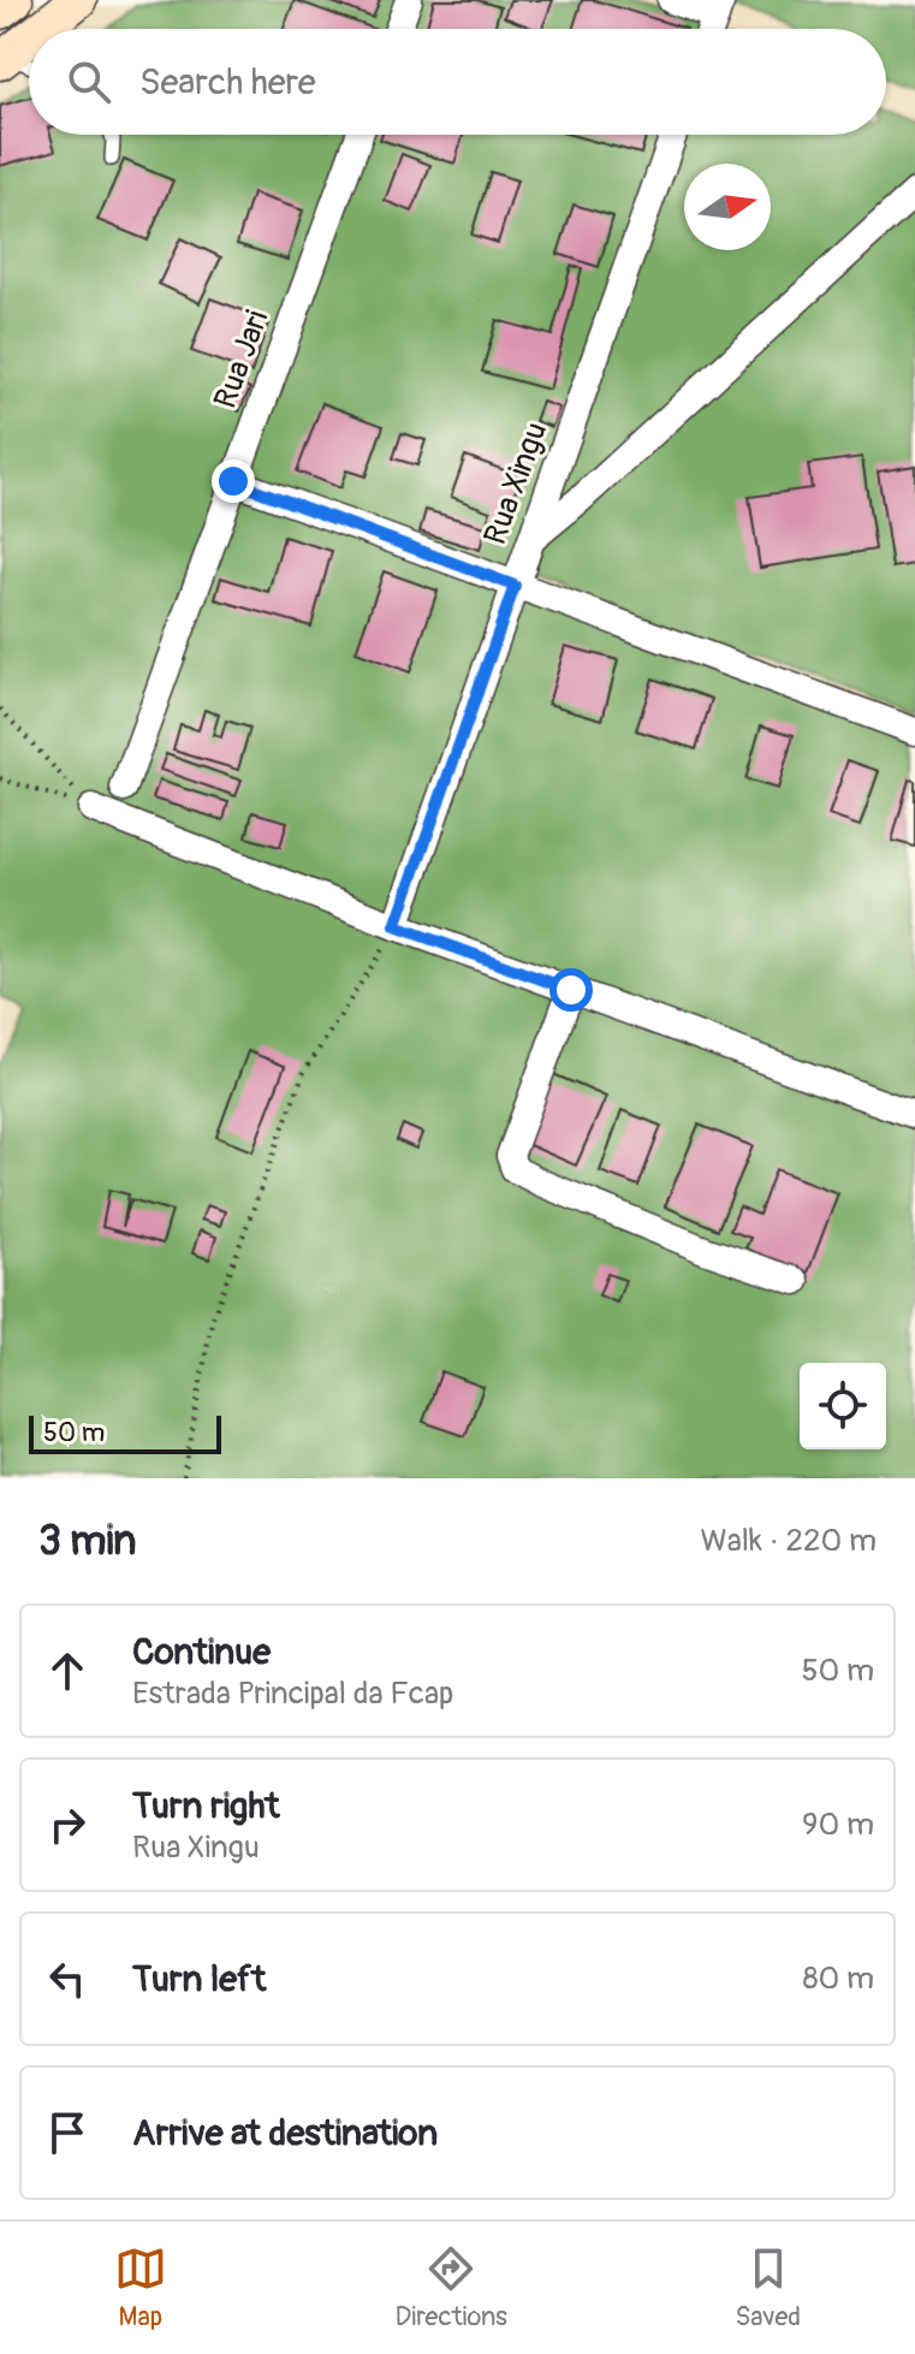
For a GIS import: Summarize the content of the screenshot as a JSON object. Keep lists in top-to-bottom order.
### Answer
{
  "streets": {
    "street": ["Rua Jari", "Rua Xingu"]
  },
  "scale_bar": "50 m",
  "north": "right",
  "page": {
    "search": "Search here",
    "scale": "50 m",
    "heading": ["3 min", "Walk · 220 m"],
    "list": [
      ["Continue", "Estrada Principal da Fcap", "50 m"],
      ["Turn right", "Rua Xingu", "90 m"],
      ["Turn left", "80 m"],
      "Arrive at destination"
    ],
    "nav": ["Map", "Directions", "Saved"]
  }
}
